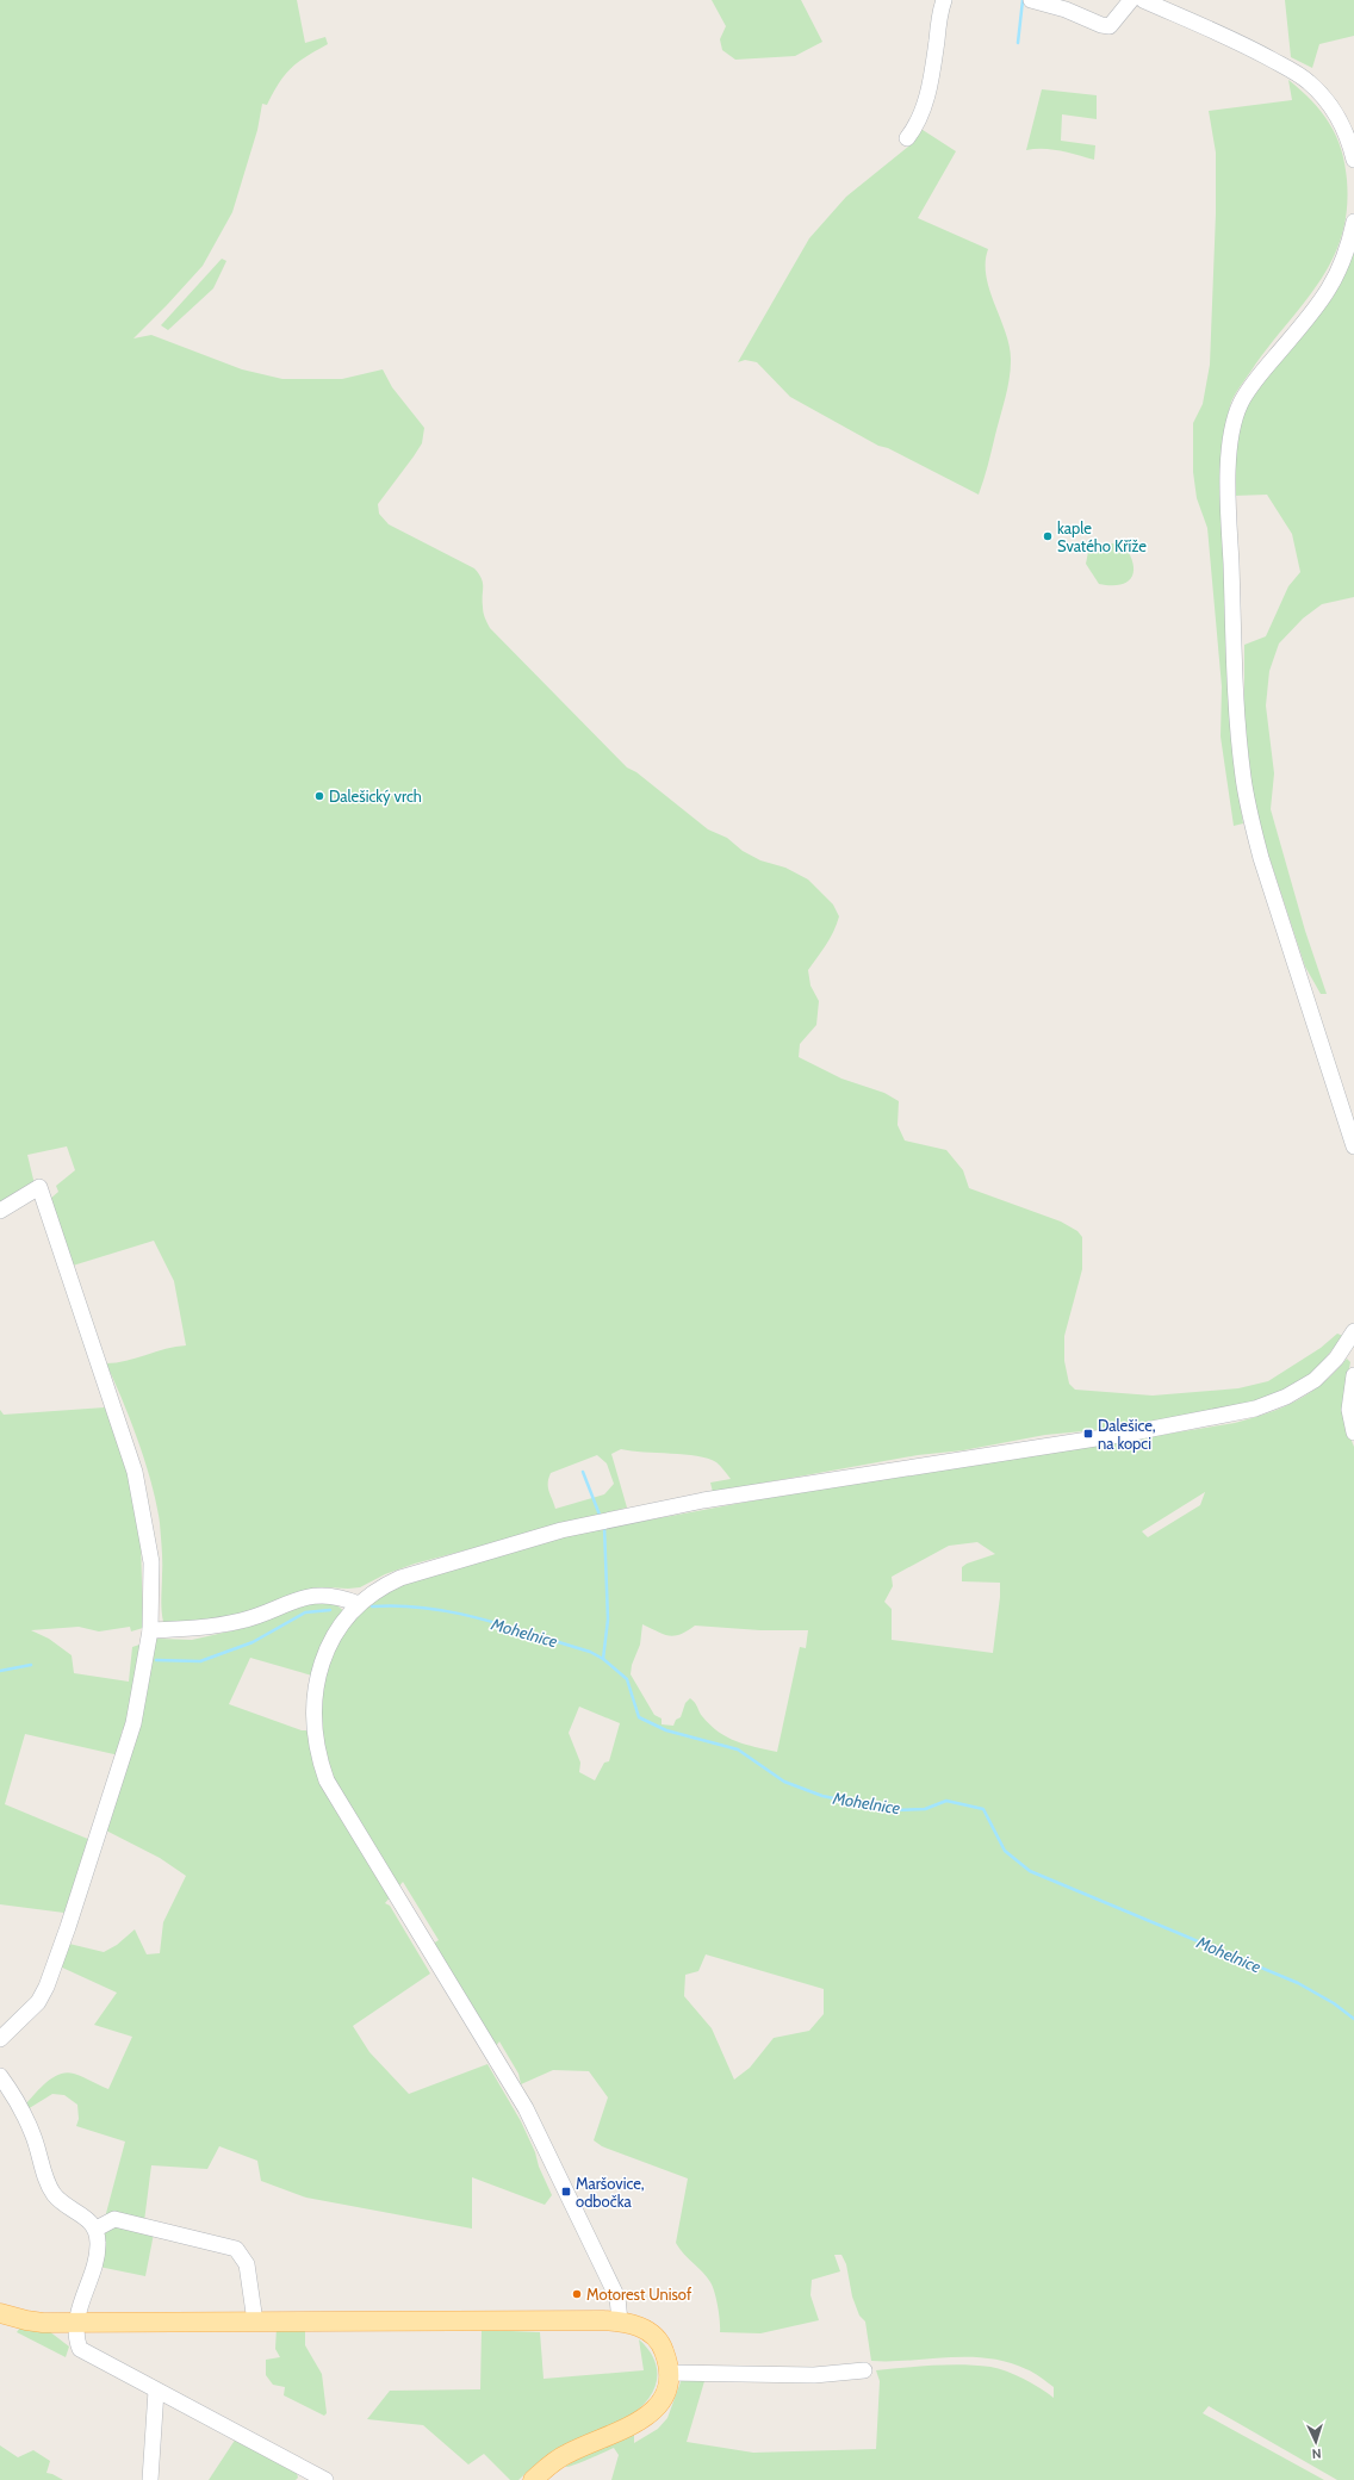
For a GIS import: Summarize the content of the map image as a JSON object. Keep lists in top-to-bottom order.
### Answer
{
  "water": ["Mohelnice"],
  "places": {
    "other": ["kaple Svatého Kříže", "Dalešický vrch", "Motorest Unisof"],
    "transit": ["Dalešice, na kopci", "Maršovice, odbočka"]
  },
  "north": "bottom"
}
